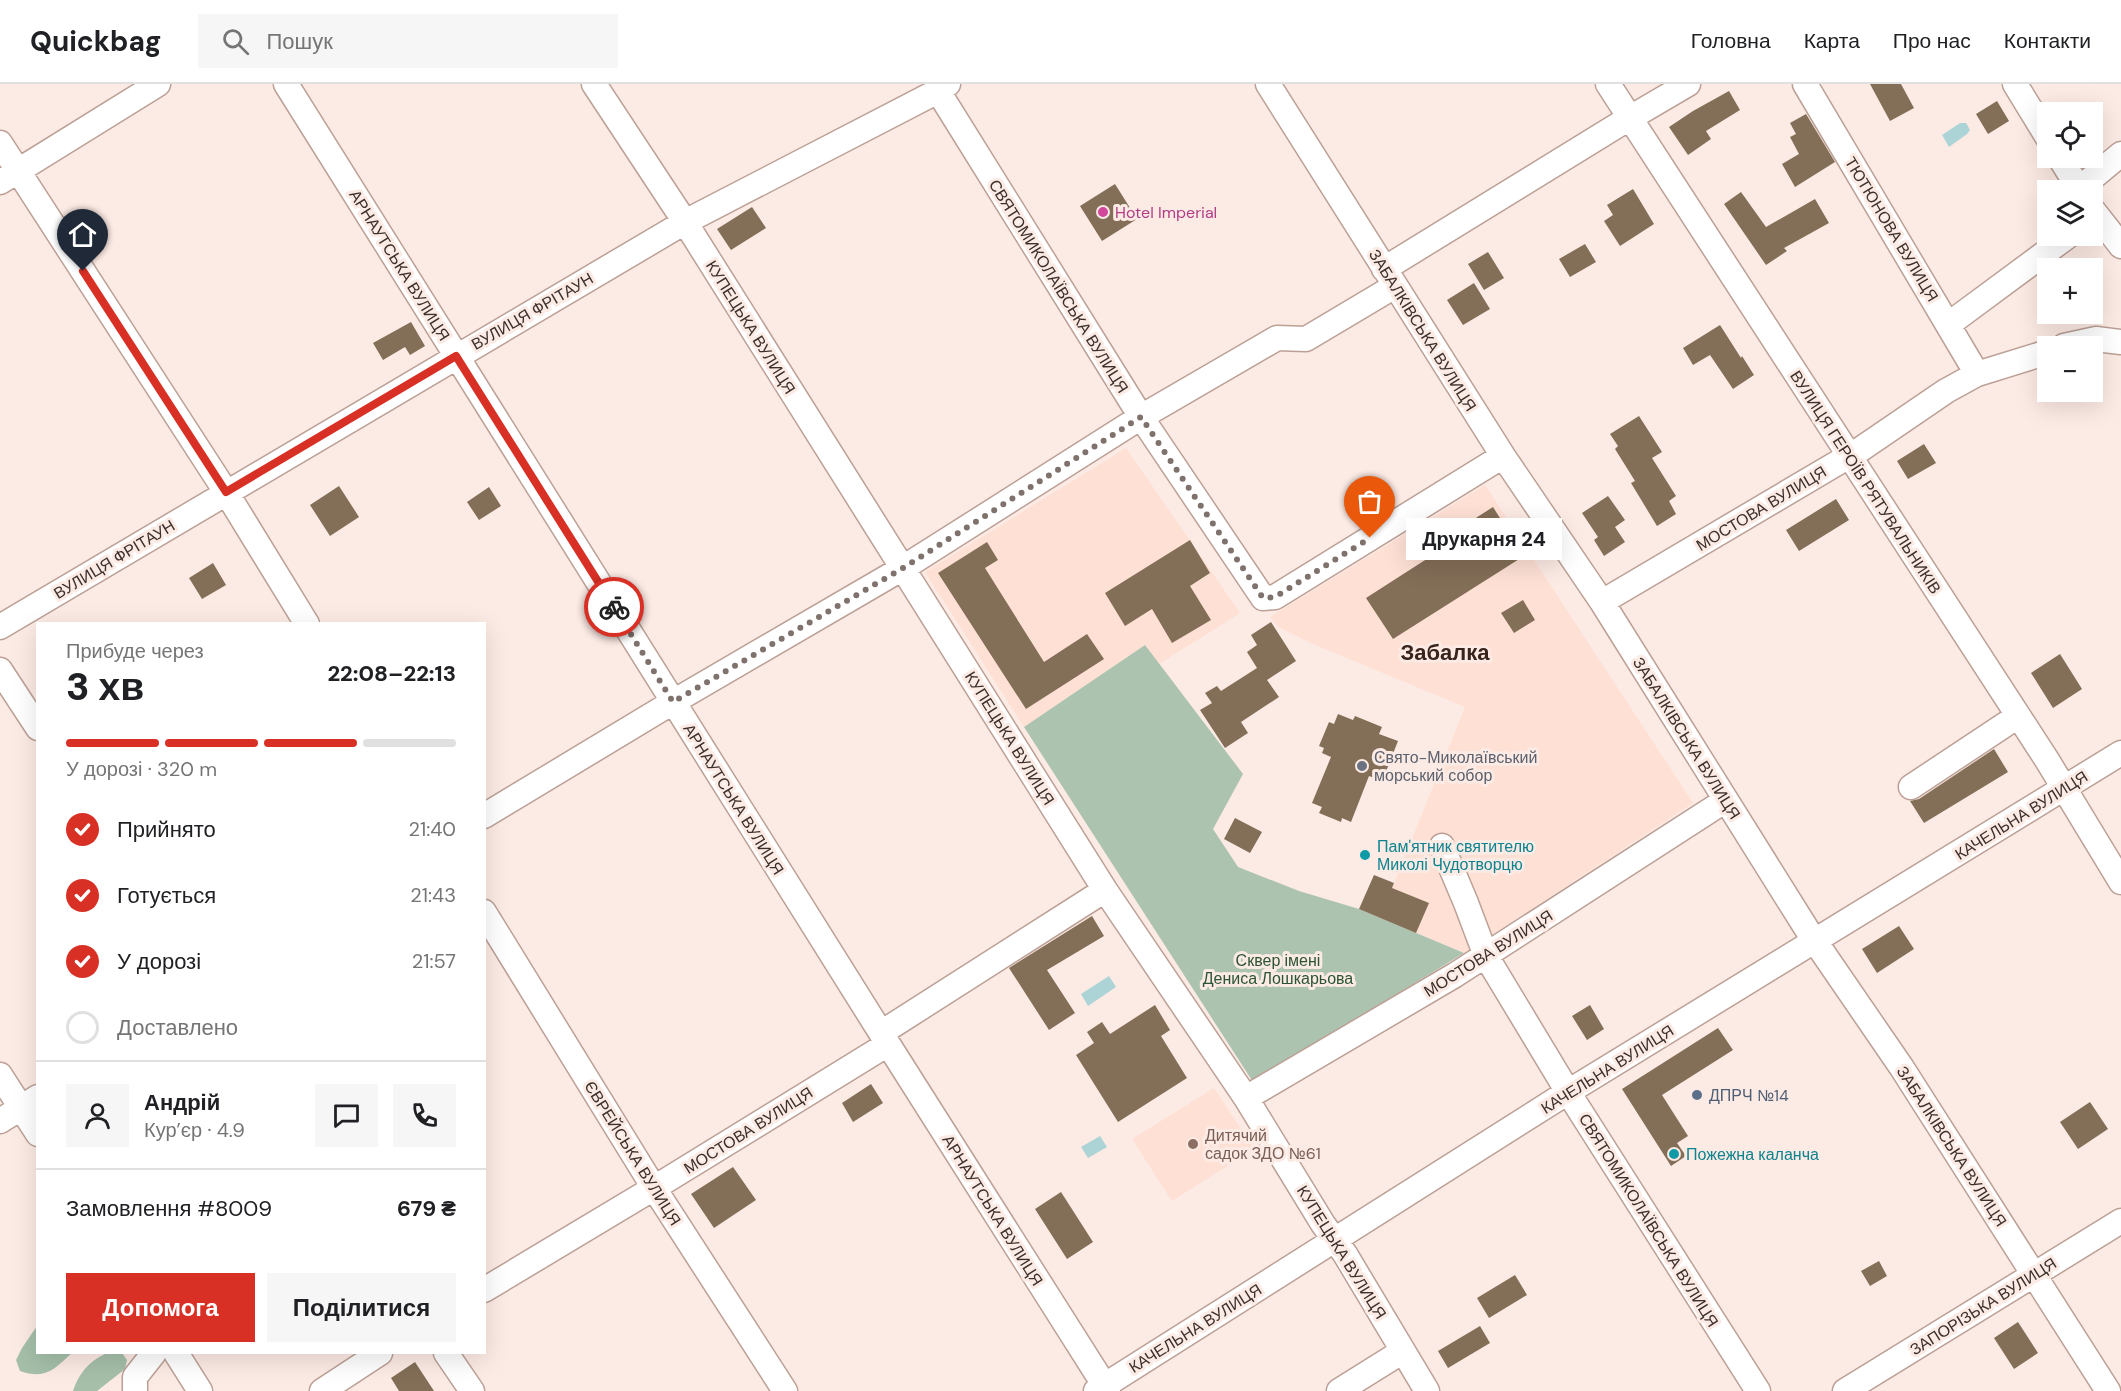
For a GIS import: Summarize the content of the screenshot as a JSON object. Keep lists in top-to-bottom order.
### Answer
{
  "streets": {
    "street": [
      "ТЮТЮНОВА ВУЛИЦЯ",
      "АРНАУТСЬКА ВУЛИЦЯ",
      "СВЯТОМИКОЛАЇВСЬКА ВУЛИЦЯ",
      "ВУЛИЦЯ ФРІТАУН",
      "КУПЕЦЬКА ВУЛИЦЯ",
      "ЗАБАЛКІВСЬКА ВУЛИЦЯ",
      "ВУЛИЦЯ ГЕРОЇВ РЯТУВАЛЬНИКІВ",
      "МОСТОВА ВУЛИЦЯ",
      "КАЧЕЛЬНА ВУЛИЦЯ",
      "ЄВРЕЙСЬКА ВУЛИЦЯ",
      "ЗАПОРІЗЬКА ВУЛИЦЯ"
    ]
  },
  "crossings": [
    ["ТЮТЮНОВА ВУЛИЦЯ", "МОСТОВА ВУЛИЦЯ"],
    ["АРНАУТСЬКА ВУЛИЦЯ", "ВУЛИЦЯ ФРІТАУН"],
    ["АРНАУТСЬКА ВУЛИЦЯ", "МОСТОВА ВУЛИЦЯ"],
    ["АРНАУТСЬКА ВУЛИЦЯ", "КАЧЕЛЬНА ВУЛИЦЯ"],
    ["СВЯТОМИКОЛАЇВСЬКА ВУЛИЦЯ", "ВУЛИЦЯ ФРІТАУН"],
    ["СВЯТОМИКОЛАЇВСЬКА ВУЛИЦЯ", "ЗАБАЛКІВСЬКА ВУЛИЦЯ"],
    ["СВЯТОМИКОЛАЇВСЬКА ВУЛИЦЯ", "МОСТОВА ВУЛИЦЯ"],
    ["СВЯТОМИКОЛАЇВСЬКА ВУЛИЦЯ", "КАЧЕЛЬНА ВУЛИЦЯ"],
    ["ВУЛИЦЯ ФРІТАУН", "КУПЕЦЬКА ВУЛИЦЯ"],
    ["КУПЕЦЬКА ВУЛИЦЯ", "МОСТОВА ВУЛИЦЯ"],
    ["КУПЕЦЬКА ВУЛИЦЯ", "КАЧЕЛЬНА ВУЛИЦЯ"],
    ["ЗАБАЛКІВСЬКА ВУЛИЦЯ", "МОСТОВА ВУЛИЦЯ"],
    ["ЗАБАЛКІВСЬКА ВУЛИЦЯ", "КАЧЕЛЬНА ВУЛИЦЯ"],
    ["ЗАБАЛКІВСЬКА ВУЛИЦЯ", "ЗАПОРІЗЬКА ВУЛИЦЯ"],
    ["ВУЛИЦЯ ГЕРОЇВ РЯТУВАЛЬНИКІВ", "МОСТОВА ВУЛИЦЯ"],
    ["ВУЛИЦЯ ГЕРОЇВ РЯТУВАЛЬНИКІВ", "КАЧЕЛЬНА ВУЛИЦЯ"],
    ["МОСТОВА ВУЛИЦЯ", "ЄВРЕЙСЬКА ВУЛИЦЯ"]
  ],
  "districts": ["Забалка"],
  "parks": ["Сквер імені Дениса Лошкарьова"],
  "places": [
    "Hotel Imperial",
    "Друкарня 24",
    "Свято-Миколаївський морський собор",
    "Пам'ятник святителю Миколі Чудотворцю",
    "ДПРЧ №14",
    "Дитячий садок ЗДО №61",
    "Пожежна каланча"
  ],
  "page": {
    "header": "Quickbag",
    "search": "Пошук",
    "nav": [
      "Головна",
      "Карта",
      "Про нас",
      "Контакти"
    ],
    "map_buttons": ["+", "−"],
    "bubble": "Друкарня 24",
    "heading": ["3 хв", "Прибуде через", "22:08–22:13"],
    "panel": [
      "Андрій",
      "Кур’єр · 4.9",
      "Замовлення #8009",
      "679 ₴"
    ],
    "bar": "У дорозі · 320 m",
    "list": [
      ["Прийнято", "21:40"],
      ["Готується", "21:43"],
      ["У дорозі", "21:57"],
      "Доставлено"
    ],
    "buttons": ["Допомога", "Поділитися"]
  }
}
